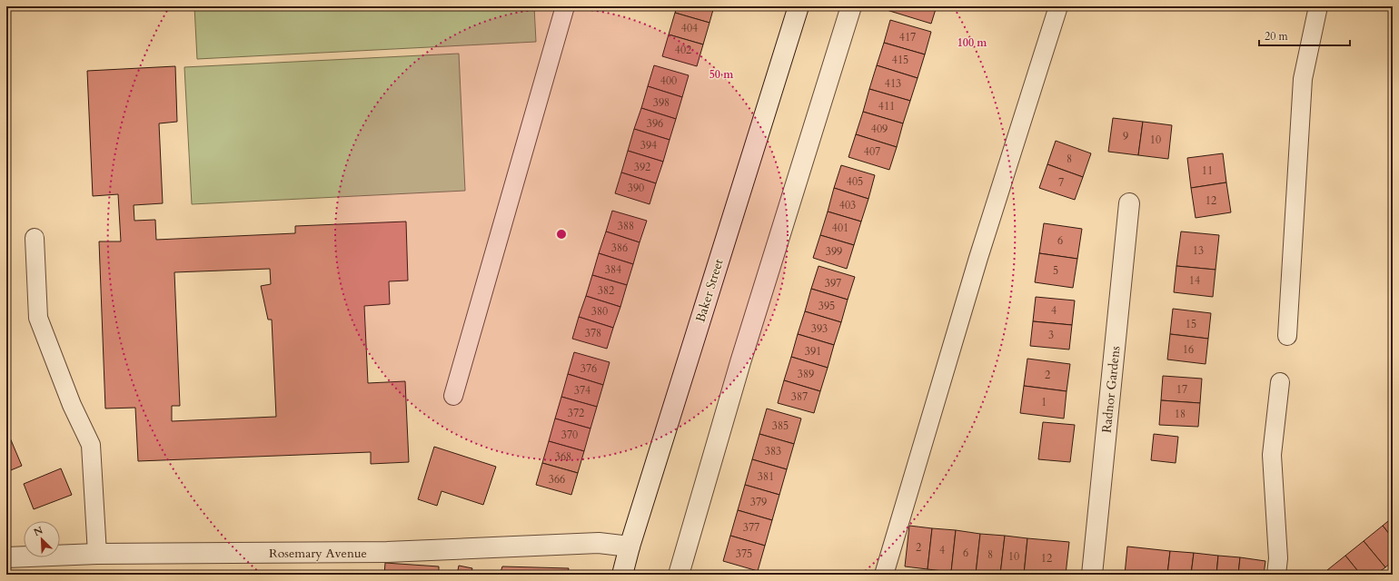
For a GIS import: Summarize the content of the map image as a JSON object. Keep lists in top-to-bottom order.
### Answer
{
  "streets": {
    "street": ["Baker Street", "Radnor Gardens", "Rosemary Avenue"]
  },
  "crossings": [
    ["Baker Street", "Rosemary Avenue"]
  ],
  "house_numbers": [
    "404",
    "417",
    "402",
    "415",
    "400",
    "413",
    "398",
    "411",
    "396",
    "409",
    "9",
    "10",
    "394",
    "407",
    "8",
    "392",
    "11",
    "405",
    "7",
    "390",
    "12",
    "403",
    "388",
    "401",
    "6",
    "386",
    "13",
    "399",
    "384",
    "5",
    "14",
    "397",
    "382",
    "395",
    "4",
    "380",
    "15",
    "393",
    "378",
    "3",
    "16",
    "391",
    "376",
    "389",
    "2",
    "17",
    "374",
    "387",
    "1",
    "372",
    "18",
    "385",
    "370",
    "383",
    "368",
    "381",
    "366",
    "379",
    "377",
    "2",
    "4",
    "6",
    "375",
    "8",
    "10",
    "12"
  ],
  "scale_bar": "20 m",
  "north": "top left",
  "rings": ["100 m", "50 m"]
}
